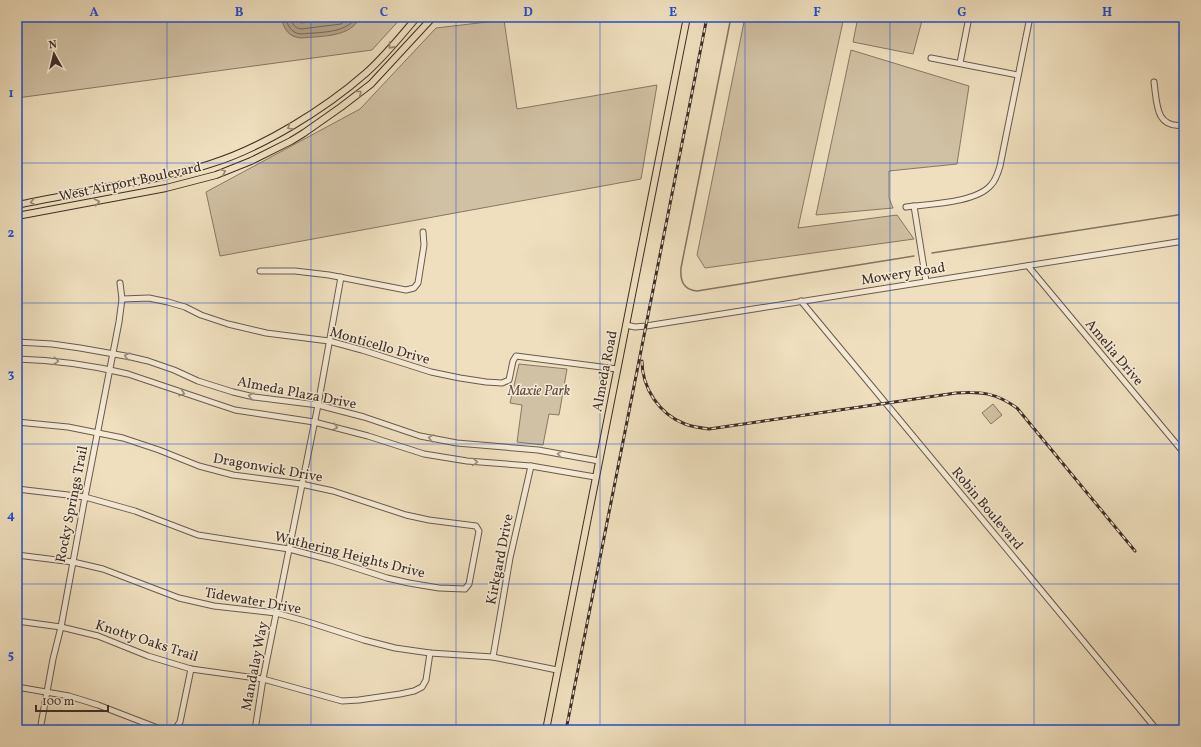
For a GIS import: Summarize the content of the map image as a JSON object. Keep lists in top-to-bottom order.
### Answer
{
  "streets": {
    "main road": ["West Airport Boulevard", "Almeda Road"],
    "street": [
      "Mowery Road",
      "Monticello Drive",
      "Amelia Drive",
      "Almeda Plaza Drive",
      "Dragonwick Drive",
      "Rocky Springs Trail",
      "Robin Boulevard",
      "Wuthering Heights Drive",
      "Kirkgard Drive",
      "Tidewater Drive",
      "Knotty Oaks Trail",
      "Mandalay Way"
    ]
  },
  "crossings": [
    ["Mowery Road", "Amelia Drive"],
    ["Mowery Road", "Almeda Road"],
    ["Mowery Road", "Robin Boulevard"],
    ["Monticello Drive", "Almeda Road"],
    ["Monticello Drive", "Rocky Springs Trail"],
    ["Monticello Drive", "Mandalay Way"],
    ["Almeda Road", "Almeda Plaza Drive"],
    ["Almeda Road", "Tidewater Drive"],
    ["Almeda Plaza Drive", "Rocky Springs Trail"],
    ["Almeda Plaza Drive", "Kirkgard Drive"],
    ["Almeda Plaza Drive", "Mandalay Way"],
    ["Dragonwick Drive", "Rocky Springs Trail"],
    ["Dragonwick Drive", "Wuthering Heights Drive"],
    ["Dragonwick Drive", "Mandalay Way"],
    ["Rocky Springs Trail", "Wuthering Heights Drive"],
    ["Rocky Springs Trail", "Tidewater Drive"],
    ["Rocky Springs Trail", "Knotty Oaks Trail"],
    ["Wuthering Heights Drive", "Mandalay Way"],
    ["Kirkgard Drive", "Tidewater Drive"],
    ["Tidewater Drive", "Knotty Oaks Trail"],
    ["Tidewater Drive", "Mandalay Way"],
    ["Knotty Oaks Trail", "Mandalay Way"]
  ],
  "parks": ["Maxie Park"],
  "scale_bar": "100 m",
  "north": "top",
  "grid": {
    "columns": [
      "A",
      "B",
      "C",
      "D",
      "E",
      "F",
      "G",
      "H"
    ],
    "rows": [
      "1",
      "2",
      "3",
      "4",
      "5"
    ]
  }
}
